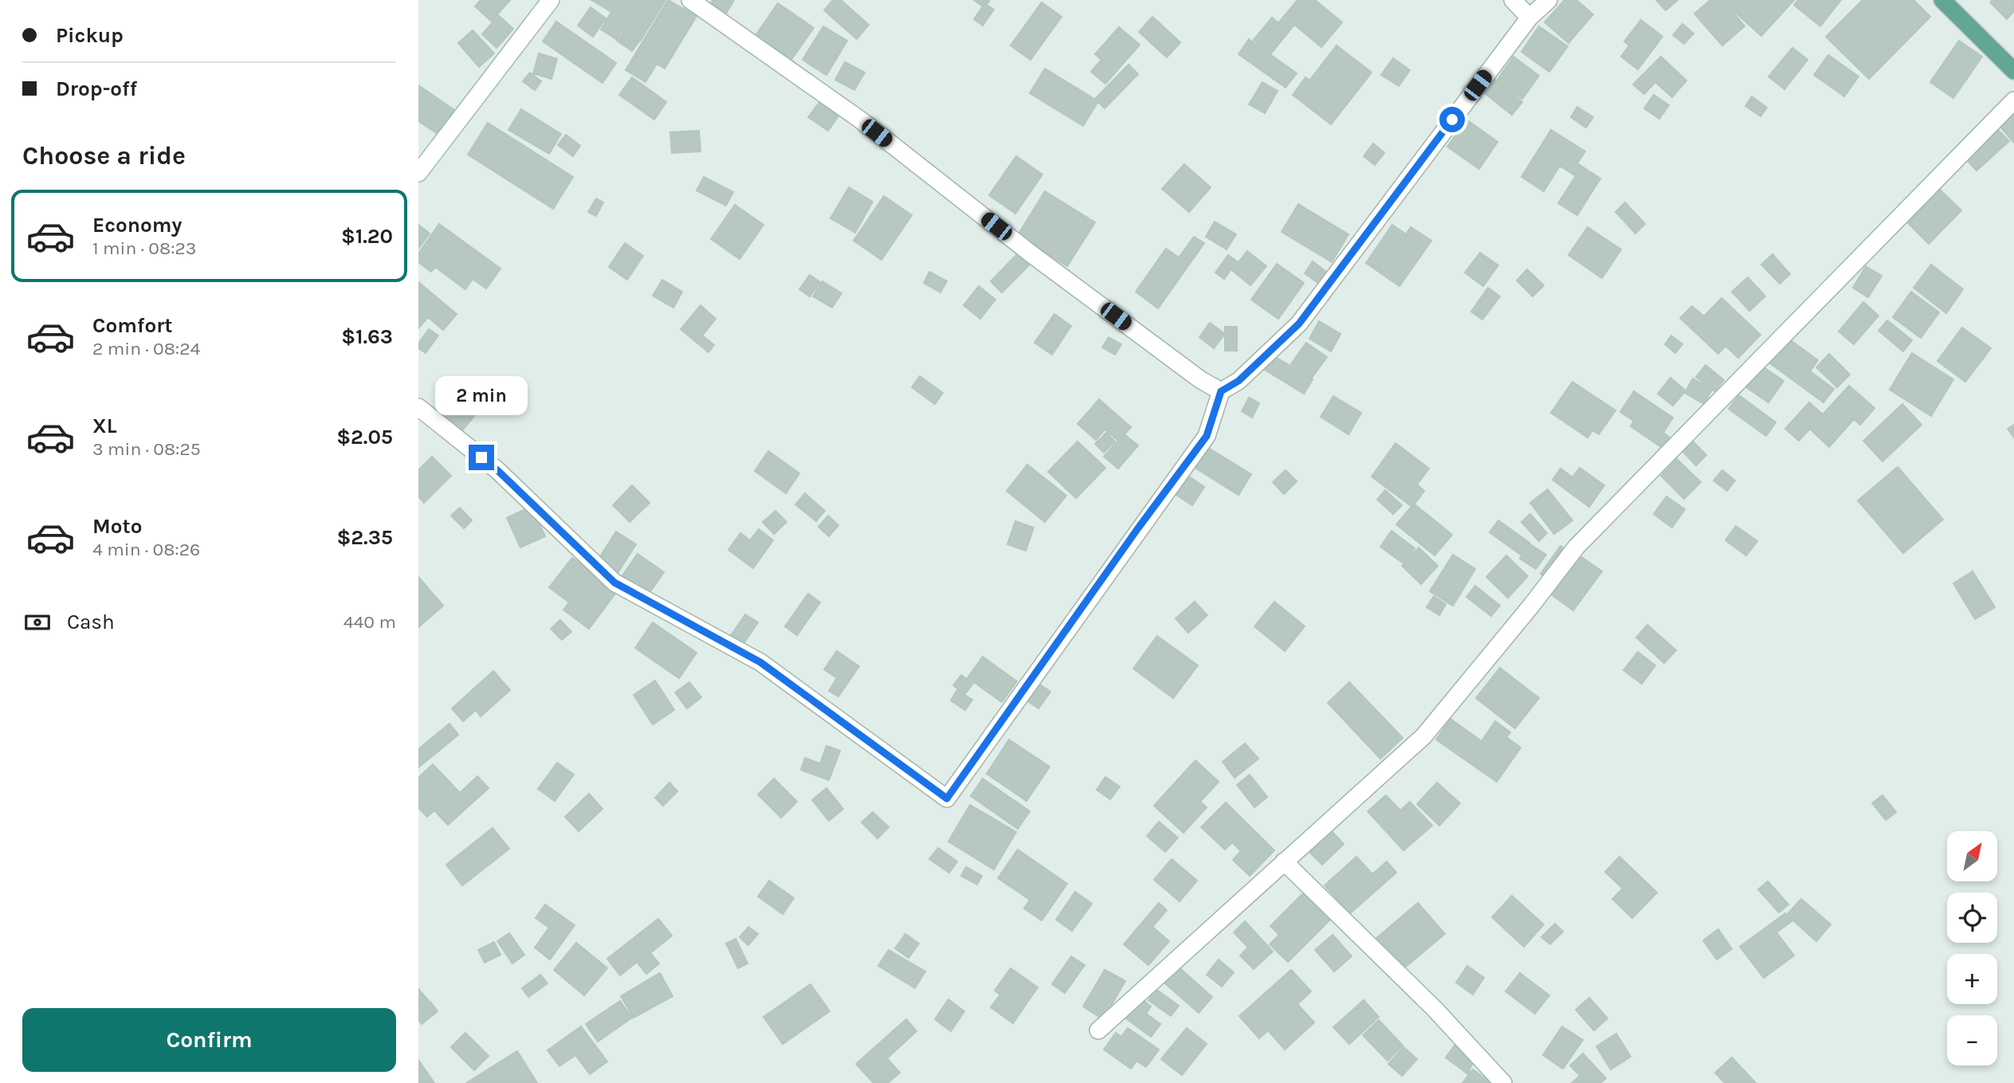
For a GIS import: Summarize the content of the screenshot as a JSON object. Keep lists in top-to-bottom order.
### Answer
{
  "north": "top right",
  "page": {
    "banner": ["Pickup", "Drop-off"],
    "heading": "Choose a ride",
    "list": [
      {
        "name": "Economy",
        "note": "1 min · 08:23",
        "value": "$1.20"
      },
      {
        "name": "Comfort",
        "note": "2 min · 08:24",
        "value": "$1.63"
      },
      {
        "name": "XL",
        "note": "3 min · 08:25",
        "value": "$2.05"
      },
      {
        "name": "Moto",
        "note": "4 min · 08:26",
        "value": "$2.35"
      }
    ],
    "bubble": "2 min",
    "pay": ["Cash", "440 m"],
    "map_buttons": ["+", "−"],
    "buttons": "Confirm"
  }
}
